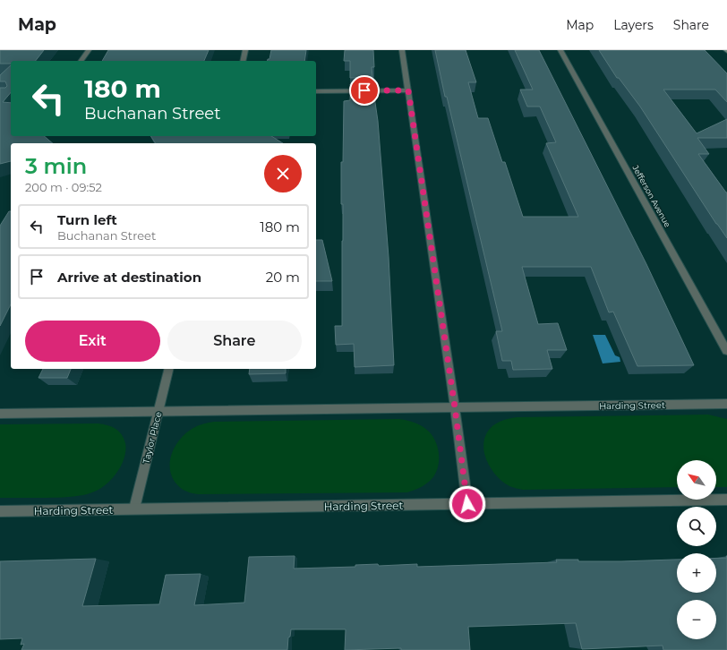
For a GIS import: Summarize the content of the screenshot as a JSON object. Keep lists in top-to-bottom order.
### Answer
{
  "streets": {
    "street": ["Jefferson Avenue", "Harding Street", "Taylor Place"]
  },
  "crossings": [
    ["Harding Street", "Taylor Place"]
  ],
  "north": "top left",
  "page": {
    "header": "Map",
    "nav": ["Map", "Layers", "Share"],
    "turn": ["180 m", "Buchanan Street"],
    "heading": ["3 min", "200 m · 09:52"],
    "list": [
      {
        "name": "Turn left",
        "note": "Buchanan Street",
        "value": "180 m"
      },
      {
        "name": "Arrive at destination",
        "value": "20 m"
      }
    ],
    "buttons": ["Exit", "Share"],
    "map_buttons": ["+", "−"]
  }
}
